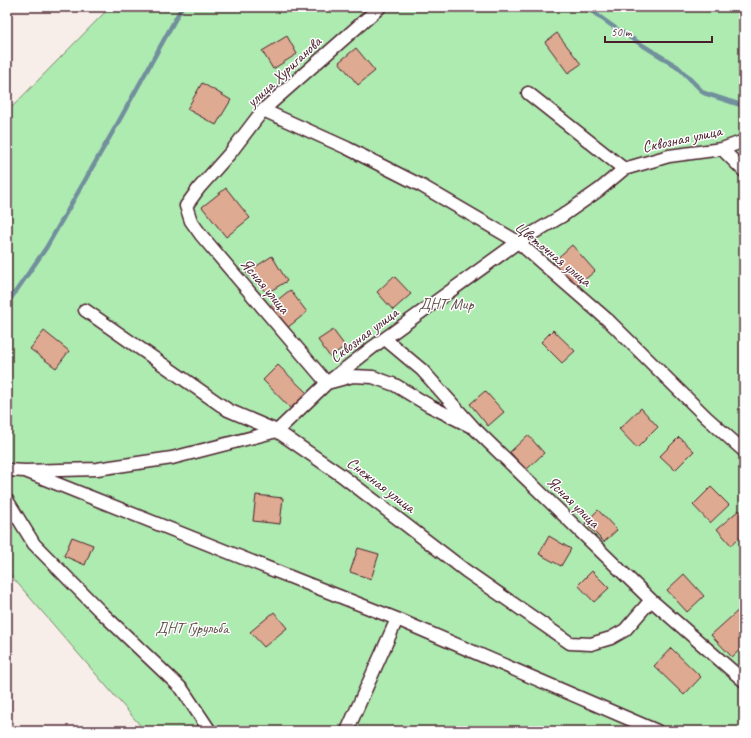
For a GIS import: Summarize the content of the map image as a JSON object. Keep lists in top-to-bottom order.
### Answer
{
  "streets": {
    "street": [
      "улица Хуриганова",
      "Сквозная улица",
      "Цветочная улица",
      "Ясная улица",
      "Снежная улица"
    ]
  },
  "crossings": [
    ["улица Хуриганова", "Цветочная улица"],
    ["улица Хуриганова", "Ясная улица"],
    ["Сквозная улица", "Цветочная улица"],
    ["Сквозная улица", "Ясная улица"],
    ["Сквозная улица", "Снежная улица"],
    ["Ясная улица", "Снежная улица"]
  ],
  "parks": ["ДНТ Мир", "ДНТ Гурульба"],
  "scale_bar": "50 m"
}
